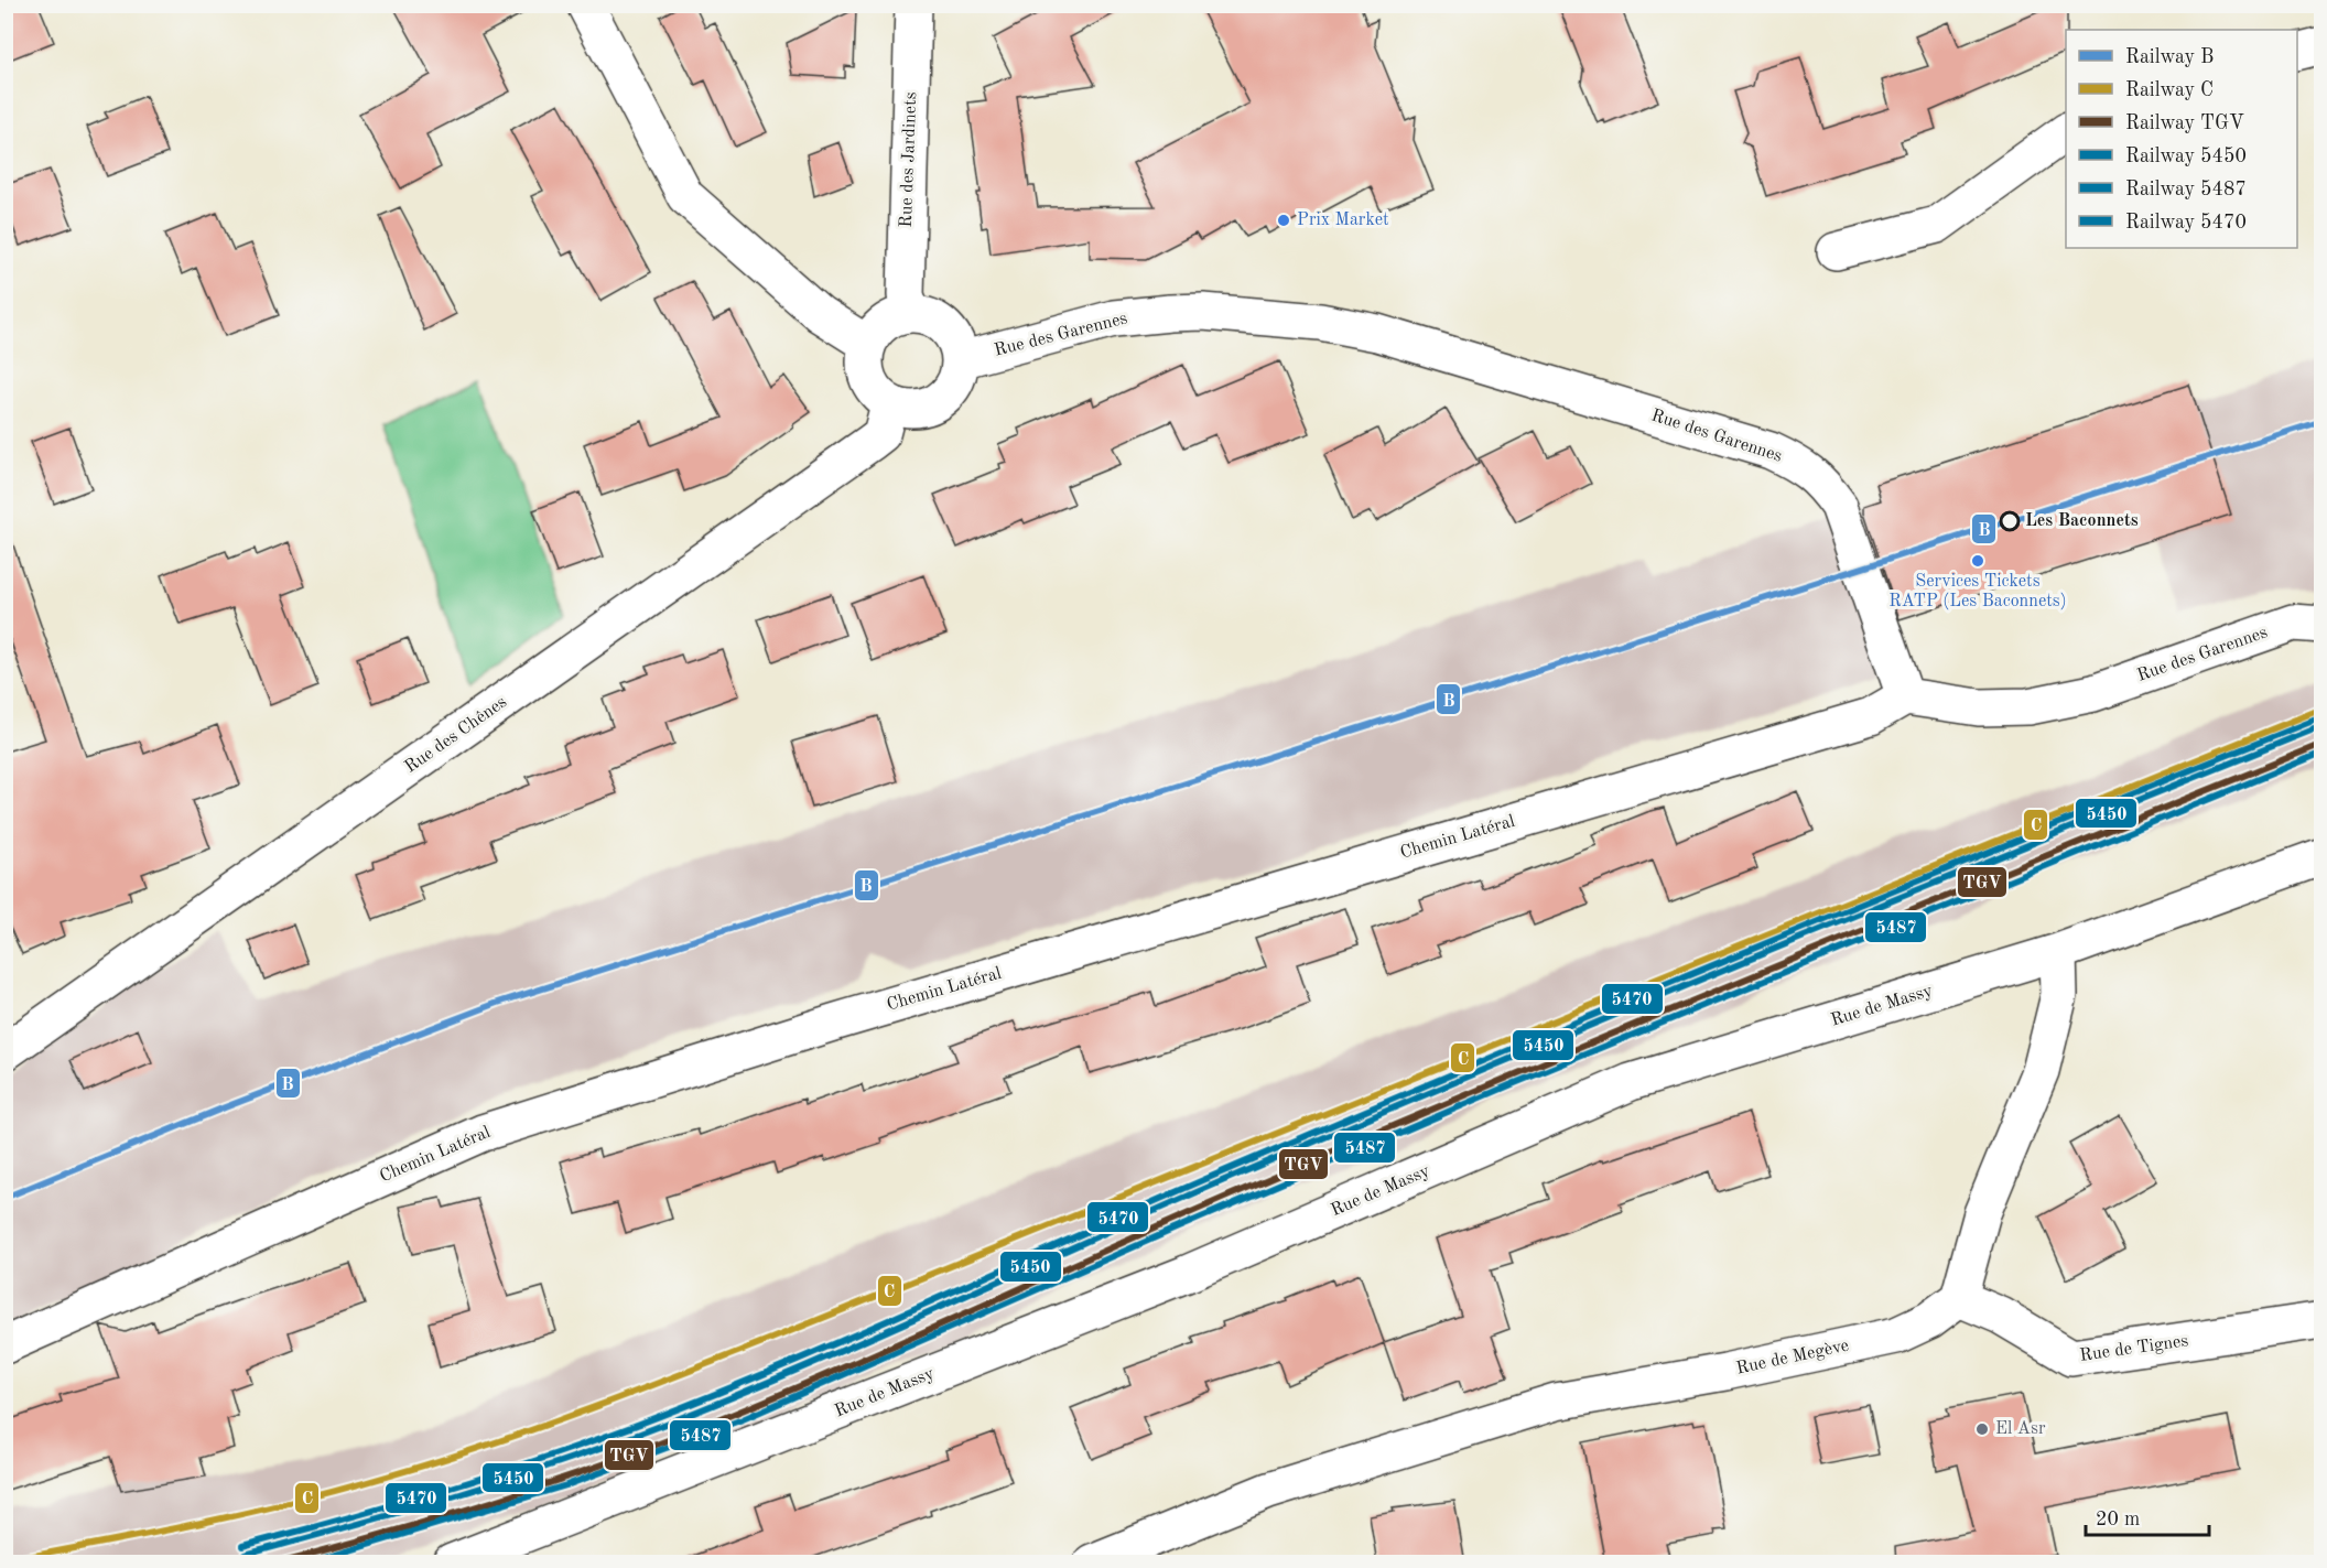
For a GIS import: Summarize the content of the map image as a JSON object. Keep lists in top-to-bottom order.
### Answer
{
  "streets": {
    "street": [
      "Rue des Jardinets",
      "Rue des Garennes",
      "Rue des Chênes",
      "Chemin Latéral",
      "Rue de Massy",
      "Rue de Tignes",
      "Rue de Megève"
    ]
  },
  "crossings": [
    ["Rue des Jardinets", "Rue des Garennes"],
    ["Rue des Jardinets", "Rue des Chênes"],
    ["Rue des Garennes", "Rue des Chênes"],
    ["Rue des Garennes", "Chemin Latéral"],
    ["Rue de Tignes", "Rue de Megève"]
  ],
  "places": [
    "Prix Market",
    "Les Baconnets",
    "Services Tickets RATP (Les Baconnets)",
    "El Asr"
  ],
  "lines": [
    "rail line B",
    "rail line C",
    "rail line 5470",
    "rail line 5450",
    "rail line TGV",
    "rail line 5487"
  ],
  "legend": [
    "Railway B",
    "Railway C",
    "Railway TGV",
    "Railway 5450",
    "Railway 5487",
    "Railway 5470"
  ],
  "scale_bar": "20 m"
}
